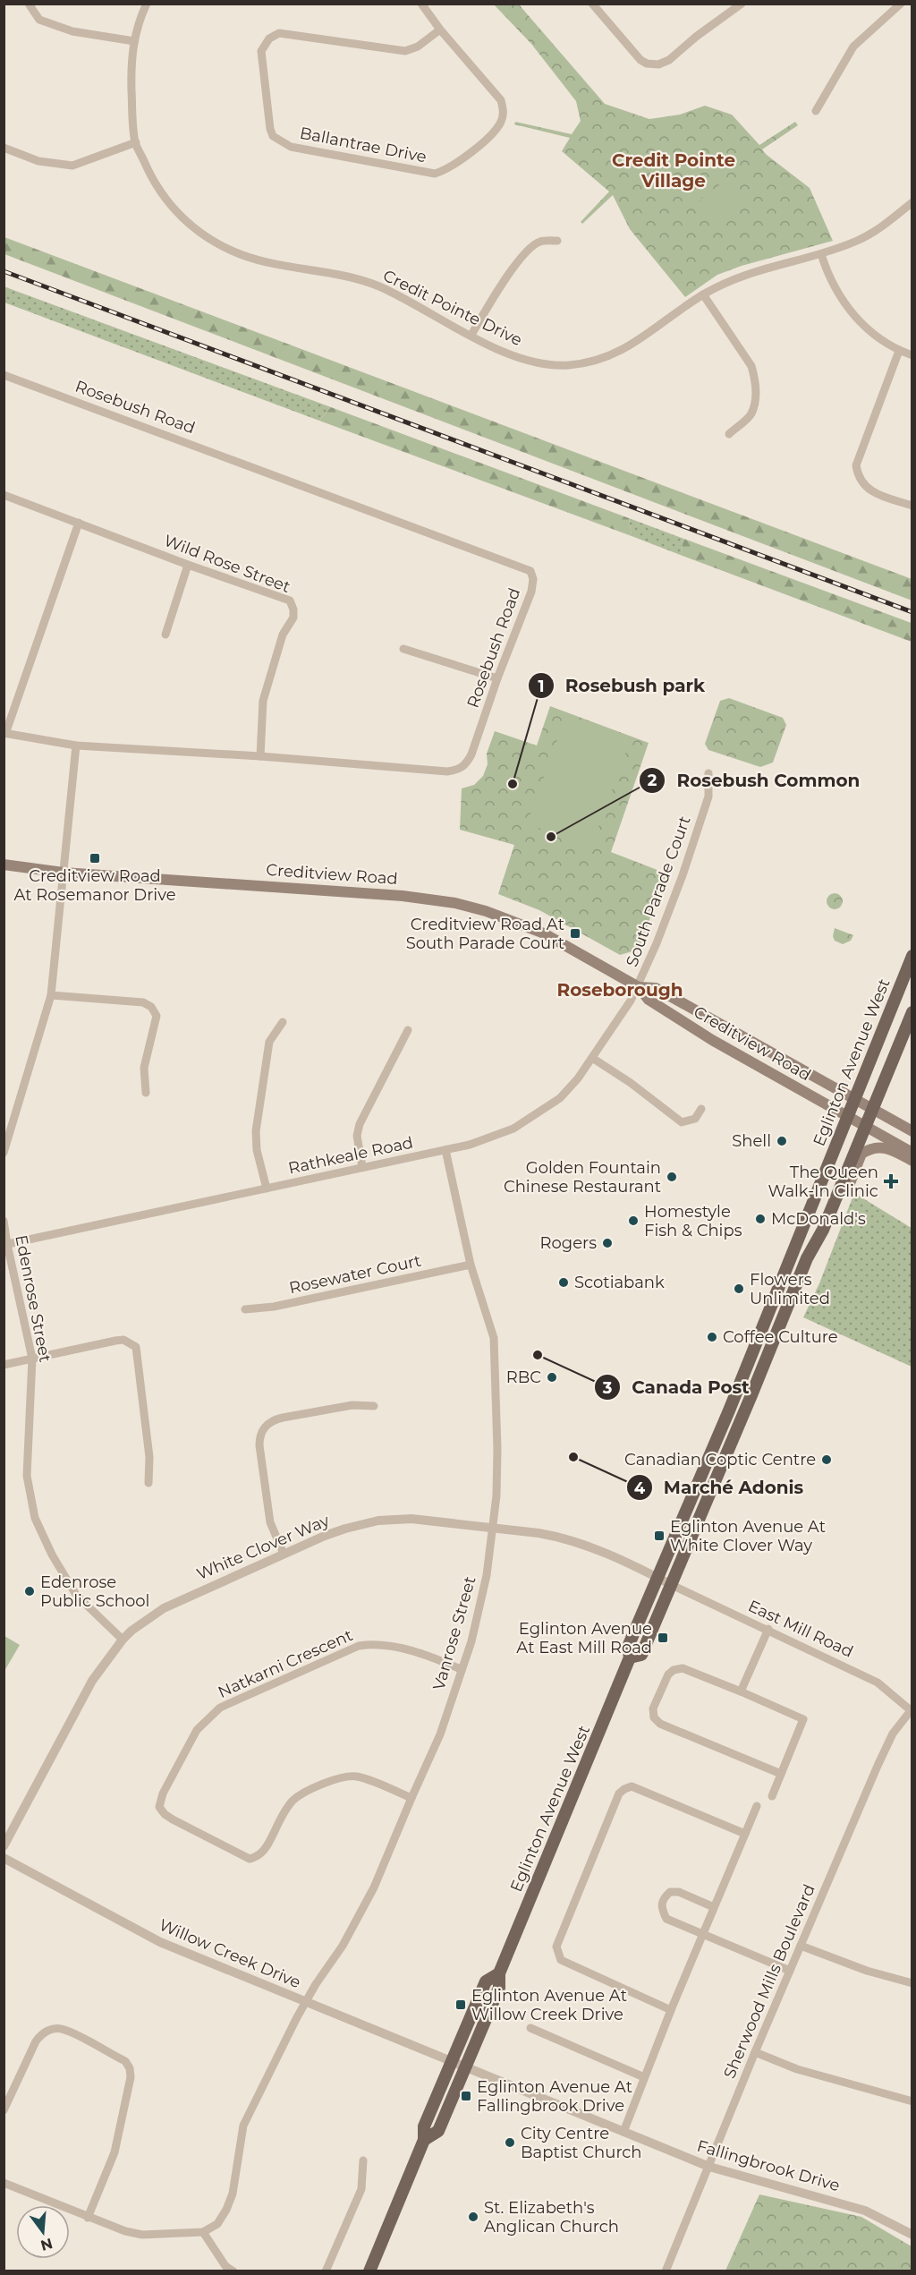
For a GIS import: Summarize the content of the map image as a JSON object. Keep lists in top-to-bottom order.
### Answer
{
  "streets": {
    "main road": ["Creditview Road", "Eglinton Avenue West"],
    "street": [
      "Ballantrae Drive",
      "Credit Pointe Drive",
      "Rosebush Road",
      "Wild Rose Street",
      "South Parade Court",
      "Rathkeale Road",
      "Rosewater Court",
      "Edenrose Street",
      "White Clover Way",
      "East Mill Road",
      "Vanrose Street",
      "Natkarni Crescent",
      "Willow Creek Drive",
      "Sherwood Mills Boulevard",
      "Fallingbrook Drive"
    ]
  },
  "crossings": [
    ["Rosebush Road", "Wild Rose Street"],
    ["Creditview Road", "South Parade Court"],
    ["Creditview Road", "Eglinton Avenue West"],
    ["Creditview Road", "Rathkeale Road"],
    ["South Parade Court", "Rathkeale Road"],
    ["Eglinton Avenue West", "White Clover Way"],
    ["Eglinton Avenue West", "East Mill Road"],
    ["Eglinton Avenue West", "Willow Creek Drive"],
    ["Eglinton Avenue West", "Fallingbrook Drive"],
    ["Rathkeale Road", "Edenrose Street"],
    ["Rathkeale Road", "Vanrose Street"],
    ["Rosewater Court", "Vanrose Street"],
    ["Edenrose Street", "White Clover Way"],
    ["White Clover Way", "East Mill Road"],
    ["White Clover Way", "Vanrose Street"],
    ["East Mill Road", "Sherwood Mills Boulevard"],
    ["Vanrose Street", "Natkarni Crescent"],
    ["Vanrose Street", "Willow Creek Drive"],
    ["Willow Creek Drive", "Fallingbrook Drive"],
    ["Sherwood Mills Boulevard", "Fallingbrook Drive"]
  ],
  "districts": ["Credit Pointe Village", "Roseborough"],
  "places": {
    "other": [
      "Rosebush park",
      "Rosebush Common",
      "Shell",
      "Golden Fountain Chinese Restaurant",
      "McDonald's",
      "Homestyle Fish & Chips",
      "Rogers",
      "Scotiabank",
      "Flowers Unlimited",
      "Coffee Culture",
      "Canada Post",
      "RBC",
      "Marché Adonis",
      "Canadian Coptic Centre",
      "Edenrose Public School",
      "City Centre Baptist Church",
      "St. Elizabeth's Anglican Church"
    ],
    "transit": [
      "Creditview Road At Rosemanor Drive",
      "Creditview Road At South Parade Court",
      "Eglinton Avenue At White Clover Way",
      "Eglinton Avenue At East Mill Road",
      "Eglinton Avenue At Willow Creek Drive",
      "Eglinton Avenue At Fallingbrook Drive"
    ],
    "health": ["The Queen Walk-In Clinic"]
  },
  "north": "bottom"
}
